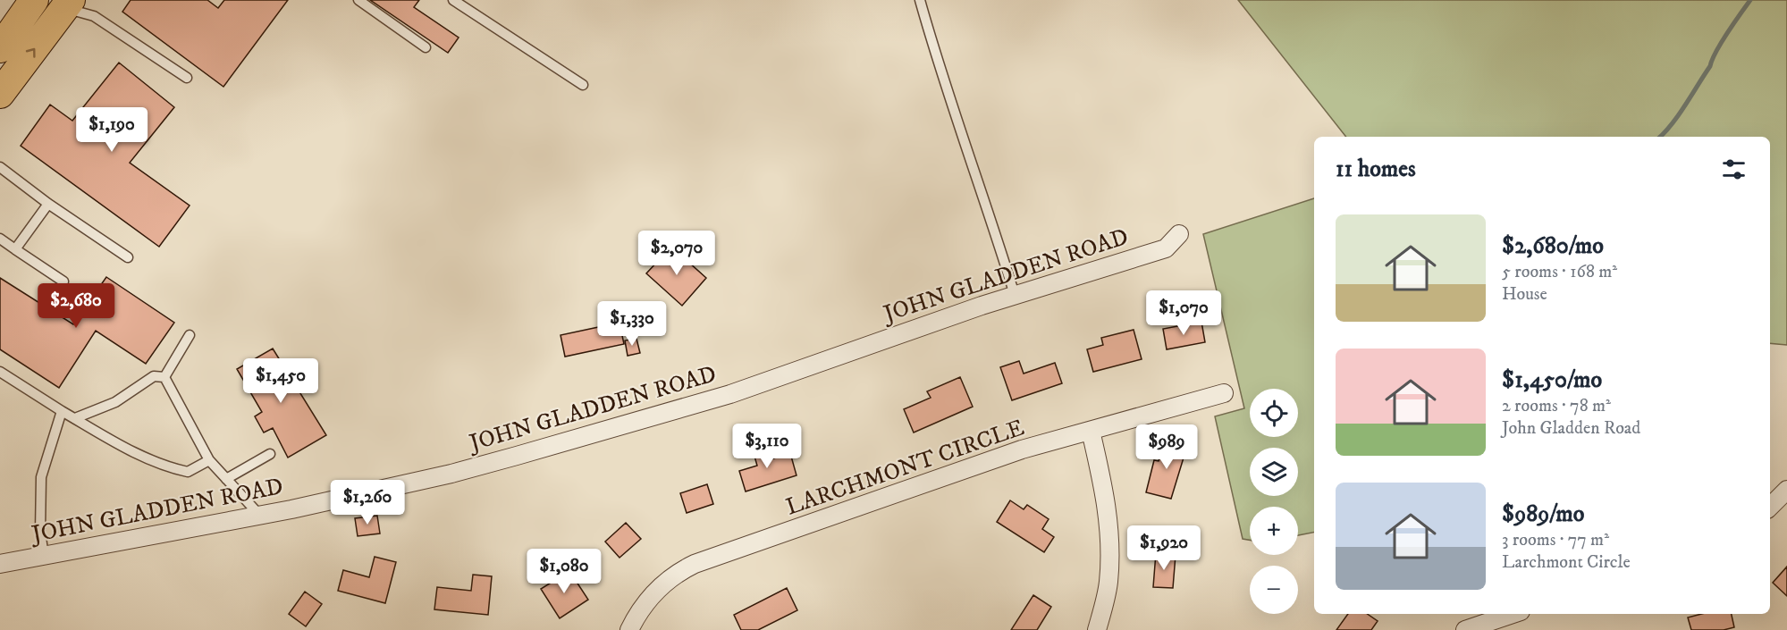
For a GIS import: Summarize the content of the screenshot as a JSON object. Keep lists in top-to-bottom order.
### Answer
{
  "streets": {
    "street": ["JOHN GLADDEN ROAD", "LARCHMONT CIRCLE"]
  },
  "page": {
    "price": [
      "$1,190",
      "$2,070",
      "$2,680",
      "$1,070",
      "$1,330",
      "$1,450",
      "$3,110",
      "$989",
      "$1,260",
      "$1,920",
      "$1,080"
    ],
    "heading": "11 homes",
    "list": [
      {
        "name": "$2,680/mo",
        "note": "5 rooms · 168 m² · House"
      },
      {
        "name": "$1,450/mo",
        "note": "2 rooms · 78 m² · John Gladden Road"
      },
      {
        "name": "$989/mo",
        "note": "3 rooms · 77 m² · Larchmont Circle"
      }
    ],
    "map_buttons": ["+", "−"]
  }
}
